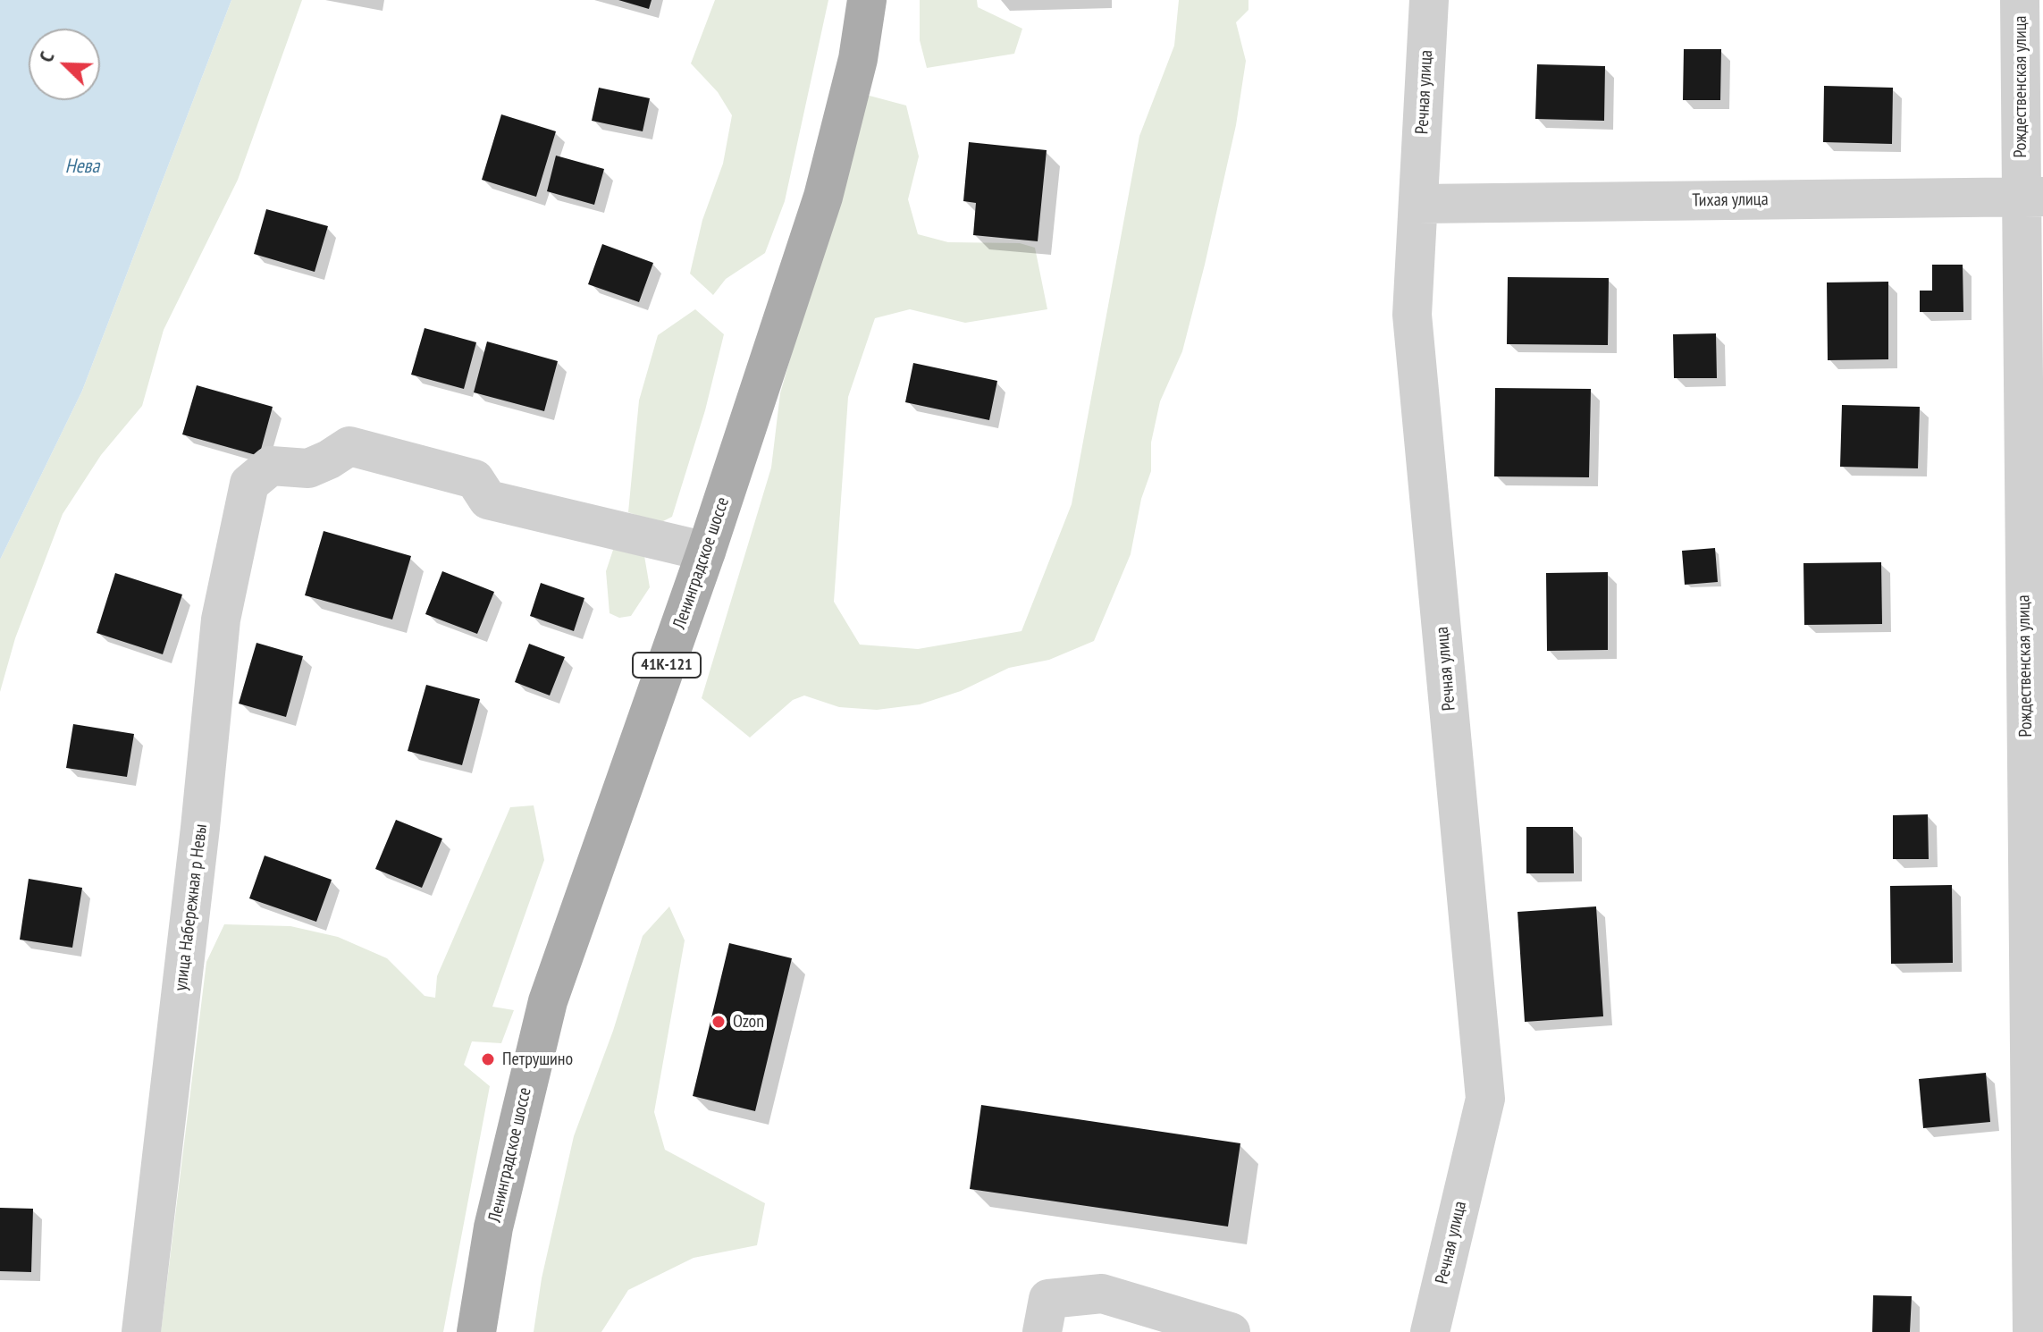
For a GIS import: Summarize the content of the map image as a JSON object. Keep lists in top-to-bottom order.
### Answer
{
  "streets": {
    "main road": ["Ленинградское шоссе", "41К-121"],
    "street": [
      "Рождественская улица",
      "Речная улица",
      "Тихая улица",
      "улица Набережная р Невы"
    ]
  },
  "crossings": [
    ["Рождественская улица", "Тихая улица"],
    ["Речная улица", "Тихая улица"],
    ["Ленинградское шоссе", "улица Набережная р Невы"]
  ],
  "water": ["Нева"],
  "places": ["Ozon", "Петрушино"],
  "north": "top left"
}
